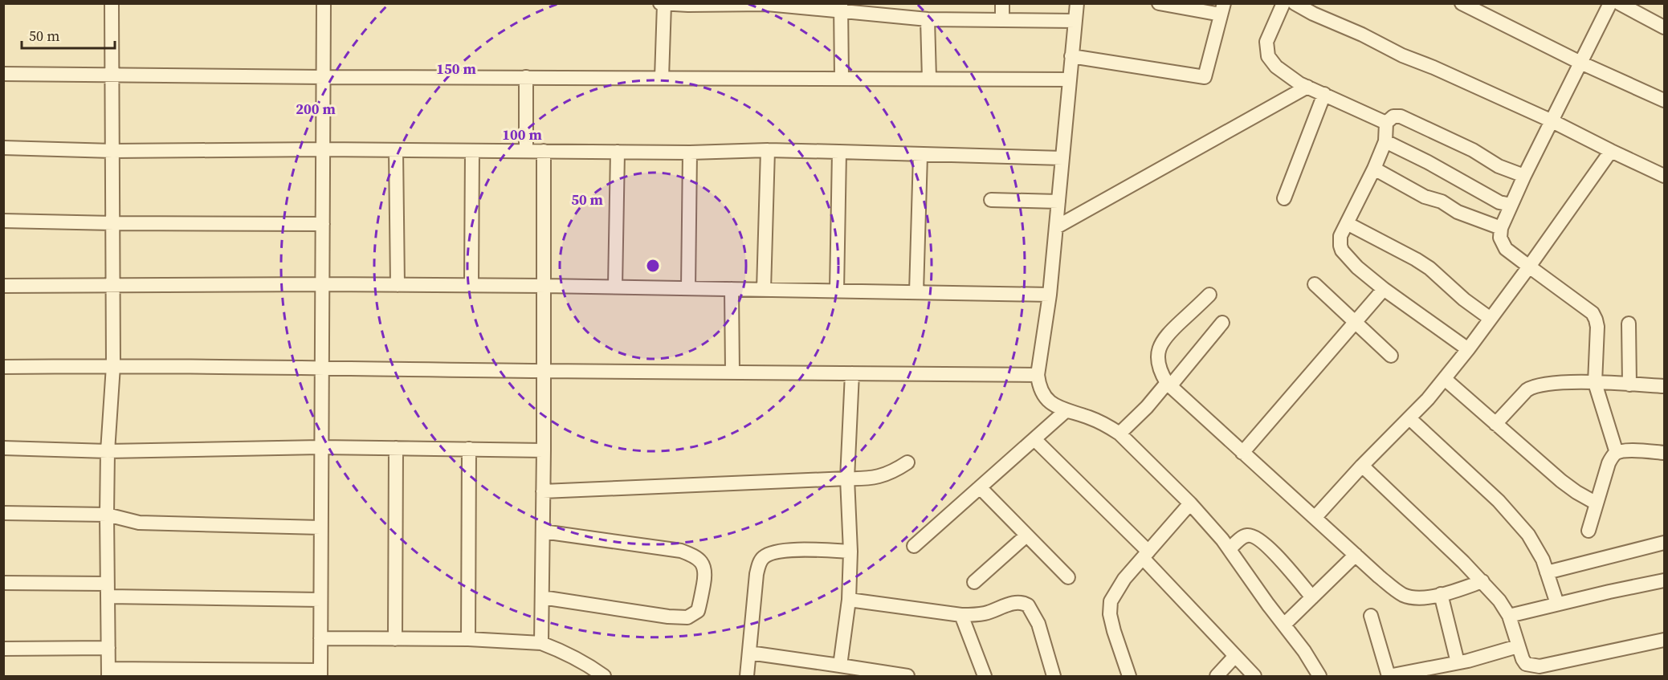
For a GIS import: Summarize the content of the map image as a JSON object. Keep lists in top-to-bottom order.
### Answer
{
  "scale_bar": "50 m",
  "rings": [
    "150 m",
    "200 m",
    "100 m",
    "50 m"
  ]
}
